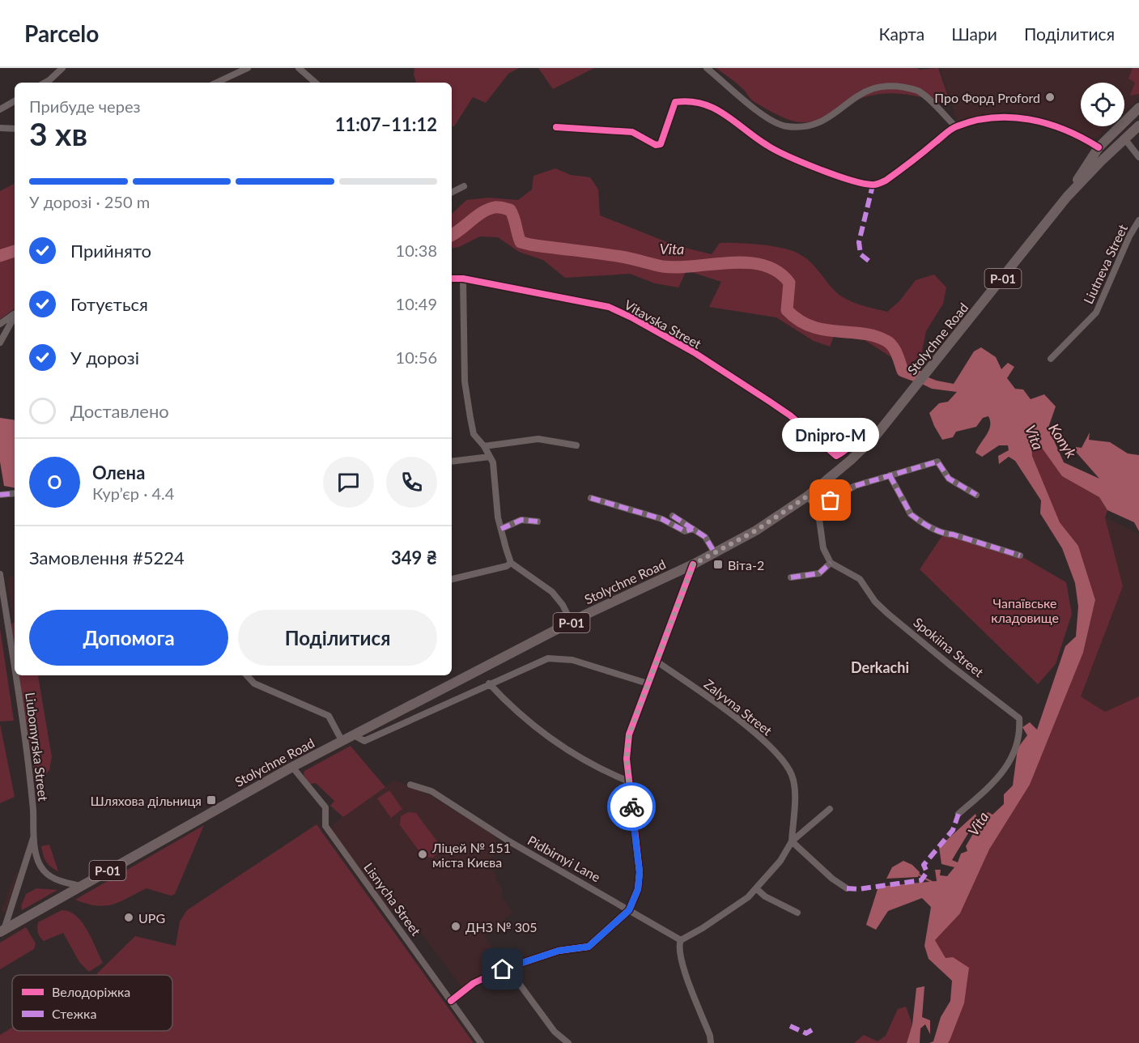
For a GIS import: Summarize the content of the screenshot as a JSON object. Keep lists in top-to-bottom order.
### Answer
{
  "streets": {
    "main road": ["Р-01", "Stolychne Road"],
    "street": [
      "Liutneva Street",
      "Vitavska Street",
      "Spokiina Street",
      "Zalyvna Street",
      "Liubomyrska Street",
      "Pidbirnyi Lane",
      "Lisnycha Street"
    ]
  },
  "crossings": [
    ["Stolychne Road", "Liubomyrska Street"],
    ["Stolychne Road", "Lisnycha Street"]
  ],
  "districts": ["Derkachi"],
  "water": ["Vita", "Konyk"],
  "parks": ["Чапаївське кладовище"],
  "places": {
    "other": [
      "Про Форд Proford",
      "Dnipro-M",
      "Ліцей № 151 міста Києва",
      "UPG",
      "ДНЗ № 305"
    ],
    "transit": ["Віта-2", "Шляхова дільниця"]
  },
  "legend": ["Велодоріжка", "Стежка"],
  "page": {
    "header": "Parcelo",
    "nav": ["Карта", "Шари", "Поділитися"],
    "heading": ["3 хв", "Прибуде через", "11:07–11:12"],
    "panel": [
      "Олена",
      "Кур’єр · 4.4",
      "Замовлення #5224",
      "349 ₴"
    ],
    "bar": "У дорозі · 250 m",
    "list": [
      ["Прийнято", "10:38"],
      ["Готується", "10:49"],
      ["У дорозі", "10:56"],
      "Доставлено"
    ],
    "bubble": "Dnipro-M",
    "round": "О",
    "buttons": ["Допомога", "Поділитися"]
  }
}
